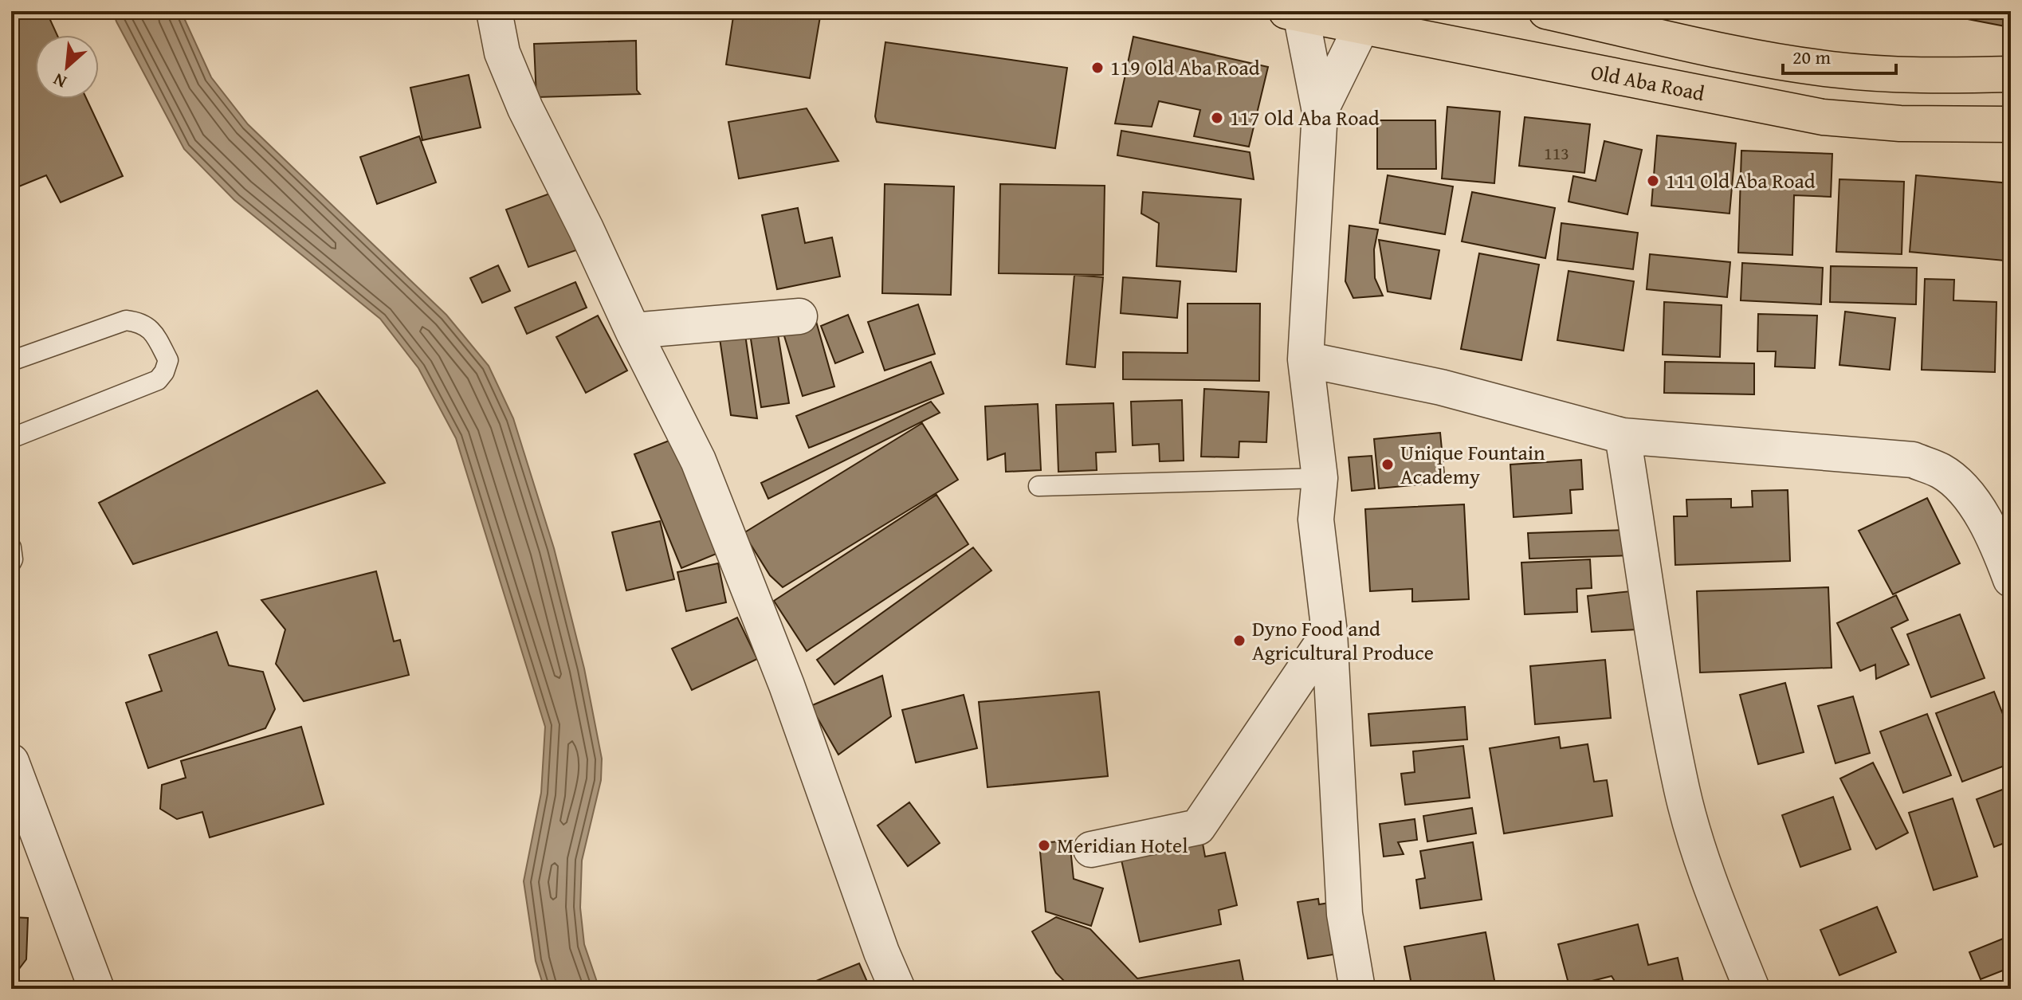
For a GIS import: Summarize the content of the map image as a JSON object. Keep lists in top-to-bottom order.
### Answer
{
  "streets": {
    "main road": ["Old Aba Road"]
  },
  "places": [
    "119 Old Aba Road",
    "117 Old Aba Road",
    "111 Old Aba Road",
    "Unique Fountain Academy",
    "Dyno Food and Agricultural Produce",
    "Meridian Hotel"
  ],
  "house_numbers": ["113"],
  "scale_bar": "20 m",
  "north": "bottom left"
}
